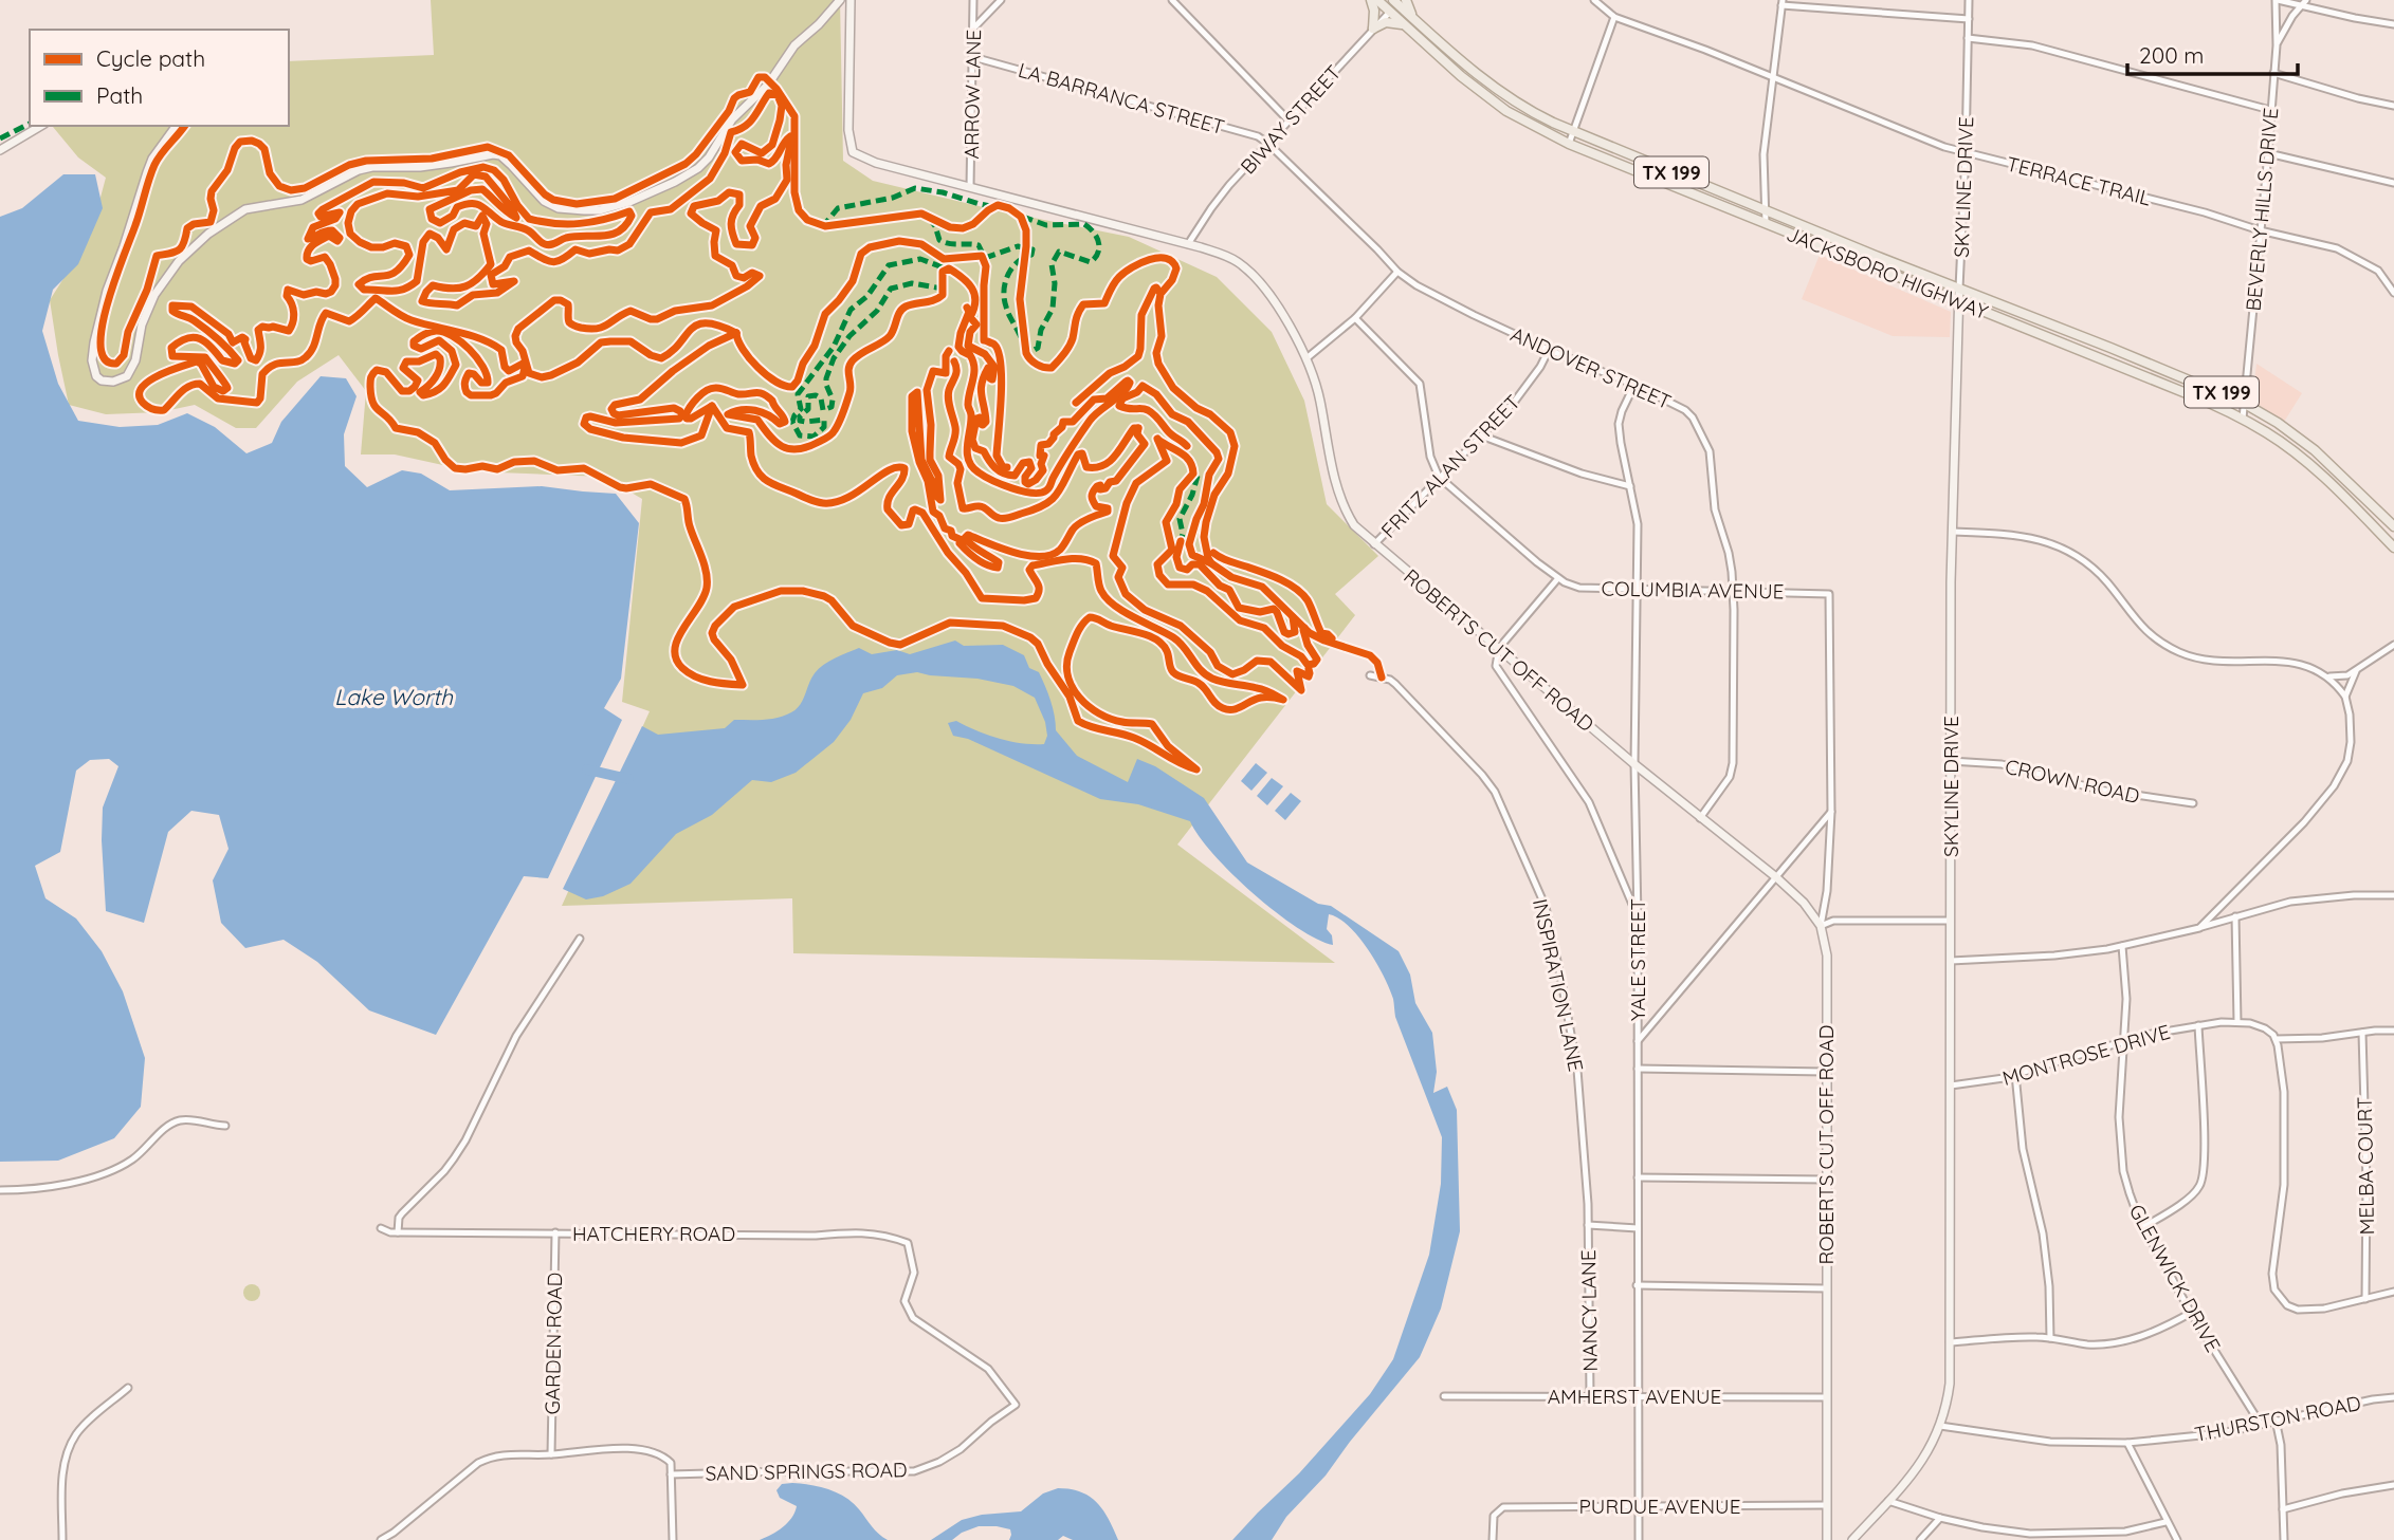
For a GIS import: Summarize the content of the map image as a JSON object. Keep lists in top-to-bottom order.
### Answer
{
  "streets": {
    "main road": ["TX 199", "JACKSBORO HIGHWAY"],
    "street": [
      "ARROW LANE",
      "LA BARRANCA STREET",
      "BIWAY STREET",
      "TERRACE TRAIL",
      "SKYLINE DRIVE",
      "BEVERLY HILLS DRIVE",
      "ANDOVER STREET",
      "FRITZ ALAN STREET",
      "COLUMBIA AVENUE",
      "ROBERTS CUT OFF ROAD",
      "CROWN ROAD",
      "YALE STREET",
      "INSPIRATION LANE",
      "MONTROSE DRIVE",
      "MELBA COURT",
      "HATCHERY ROAD",
      "GLENWICK DRIVE",
      "NANCY LANE",
      "GARDEN ROAD",
      "AMHERST AVENUE",
      "THURSTON ROAD",
      "SAND SPRINGS ROAD",
      "PURDUE AVENUE"
    ]
  },
  "crossings": [
    ["ARROW LANE", "LA BARRANCA STREET"],
    ["ARROW LANE", "ROBERTS CUT OFF ROAD"],
    ["LA BARRANCA STREET", "BIWAY STREET"],
    ["LA BARRANCA STREET", "ANDOVER STREET"],
    ["BIWAY STREET", "JACKSBORO HIGHWAY"],
    ["BIWAY STREET", "ANDOVER STREET"],
    ["BIWAY STREET", "ROBERTS CUT OFF ROAD"],
    ["TERRACE TRAIL", "SKYLINE DRIVE"],
    ["TERRACE TRAIL", "BEVERLY HILLS DRIVE"],
    ["SKYLINE DRIVE", "JACKSBORO HIGHWAY"],
    ["SKYLINE DRIVE", "CROWN ROAD"],
    ["SKYLINE DRIVE", "MONTROSE DRIVE"],
    ["SKYLINE DRIVE", "THURSTON ROAD"],
    ["BEVERLY HILLS DRIVE", "JACKSBORO HIGHWAY"],
    ["ANDOVER STREET", "FRITZ ALAN STREET"],
    ["ANDOVER STREET", "COLUMBIA AVENUE"],
    ["ANDOVER STREET", "ROBERTS CUT OFF ROAD"],
    ["ANDOVER STREET", "YALE STREET"],
    ["FRITZ ALAN STREET", "ROBERTS CUT OFF ROAD"],
    ["COLUMBIA AVENUE", "YALE STREET"],
    ["ROBERTS CUT OFF ROAD", "YALE STREET"],
    ["ROBERTS CUT OFF ROAD", "AMHERST AVENUE"],
    ["ROBERTS CUT OFF ROAD", "PURDUE AVENUE"],
    ["YALE STREET", "AMHERST AVENUE"],
    ["YALE STREET", "PURDUE AVENUE"],
    ["INSPIRATION LANE", "NANCY LANE"],
    ["MONTROSE DRIVE", "MELBA COURT"],
    ["MONTROSE DRIVE", "GLENWICK DRIVE"],
    ["HATCHERY ROAD", "GARDEN ROAD"],
    ["HATCHERY ROAD", "SAND SPRINGS ROAD"],
    ["GLENWICK DRIVE", "THURSTON ROAD"],
    ["NANCY LANE", "AMHERST AVENUE"]
  ],
  "water": ["Lake Worth"],
  "legend": ["Cycle path", "Path"],
  "scale_bar": "200 m"
}
